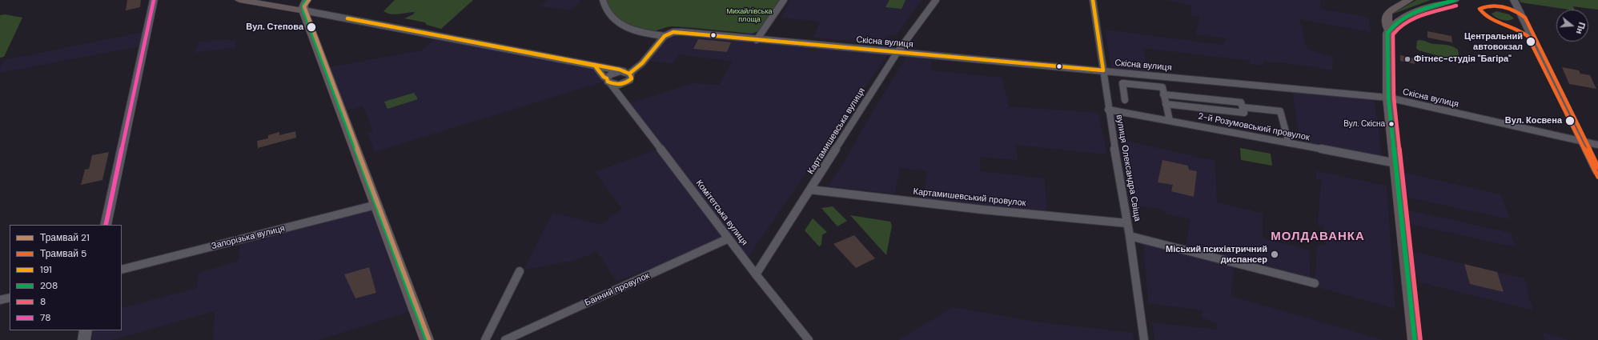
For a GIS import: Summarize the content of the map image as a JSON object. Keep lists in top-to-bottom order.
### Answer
{
  "streets": {
    "street": [
      "Cкісна вулиця",
      "2-й Розумовський провулок",
      "Картамишевська вулиця",
      "вулиця Олександра Свіща",
      "Картамишевський провулок",
      "Комітетська вулиця",
      "Запорізька вулиця",
      "Банний провулок"
    ]
  },
  "crossings": [
    ["Cкісна вулиця", "Картамишевська вулиця"],
    ["Cкісна вулиця", "вулиця Олександра Свіща"],
    ["2-й Розумовський провулок", "вулиця Олександра Свіща"],
    ["Картамишевська вулиця", "Картамишевський провулок"],
    ["Картамишевська вулиця", "Комітетська вулиця"],
    ["вулиця Олександра Свіща", "Картамишевський провулок"],
    ["Комітетська вулиця", "Банний провулок"]
  ],
  "districts": ["МОЛДАВАНКА"],
  "parks": ["Михайлівська площа"],
  "places": [
    "Вул. Степова",
    "Центральний автовокзал",
    "Фітнес-студія \"Багіра\"",
    "Вул. Косвена",
    "Вул. Скісна",
    "Міський психіатричний диспансер"
  ],
  "lines": [
    "tram line 21",
    "transit line 191",
    "transit line 208",
    "transit line 78",
    "tram line 5",
    "transit line 8"
  ],
  "legend": [
    "Трамвай 21",
    "Трамвай 5",
    "191",
    "208",
    "8",
    "78"
  ],
  "north": "right"
}
